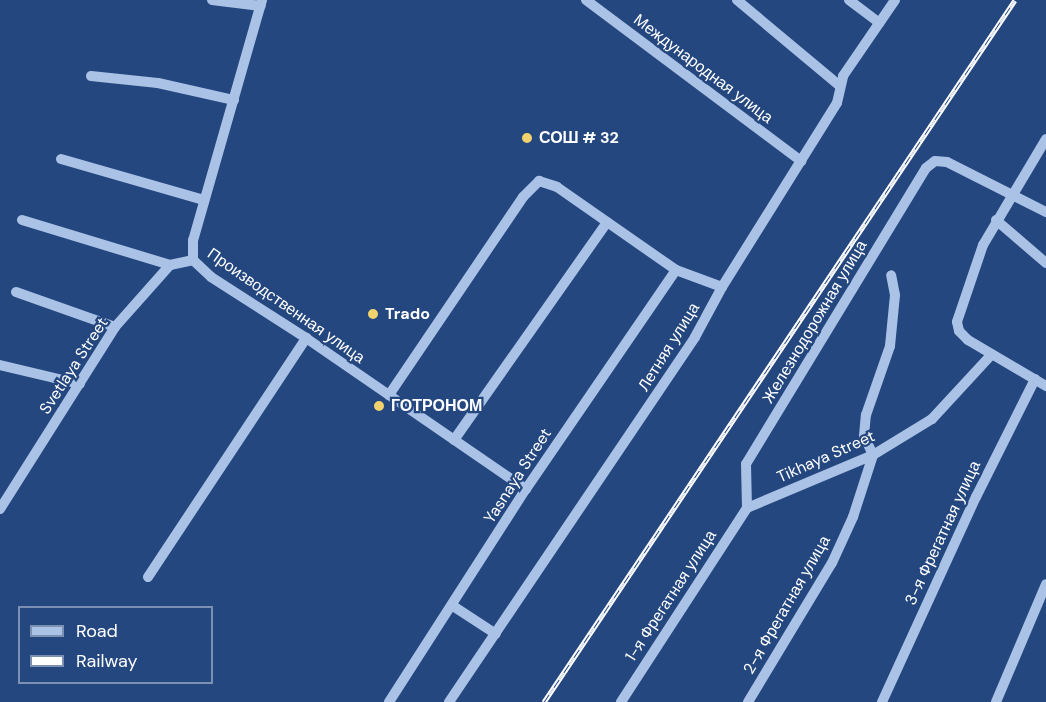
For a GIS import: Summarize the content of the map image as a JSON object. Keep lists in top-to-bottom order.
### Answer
{
  "streets": {
    "street": [
      "Международная улица",
      "Производственная улица",
      "Железнодорожная улица",
      "Летняя улица",
      "Svetlaya Street",
      "Tikhaya Street",
      "Yasnaya Street",
      "3-я Фрегатная улица",
      "1-я Фрегатная улица",
      "2-я Фрегатная улица"
    ]
  },
  "crossings": [
    ["Международная улица", "Летняя улица"],
    ["Производственная улица", "Yasnaya Street"],
    ["Железнодорожная улица", "Tikhaya Street"],
    ["Железнодорожная улица", "1-я Фрегатная улица"],
    ["Tikhaya Street", "1-я Фрегатная улица"],
    ["Tikhaya Street", "2-я Фрегатная улица"]
  ],
  "places": ["СОШ # 32", "Trado", "ГОТРОНОМ"],
  "legend": ["Road", "Railway"]
}
